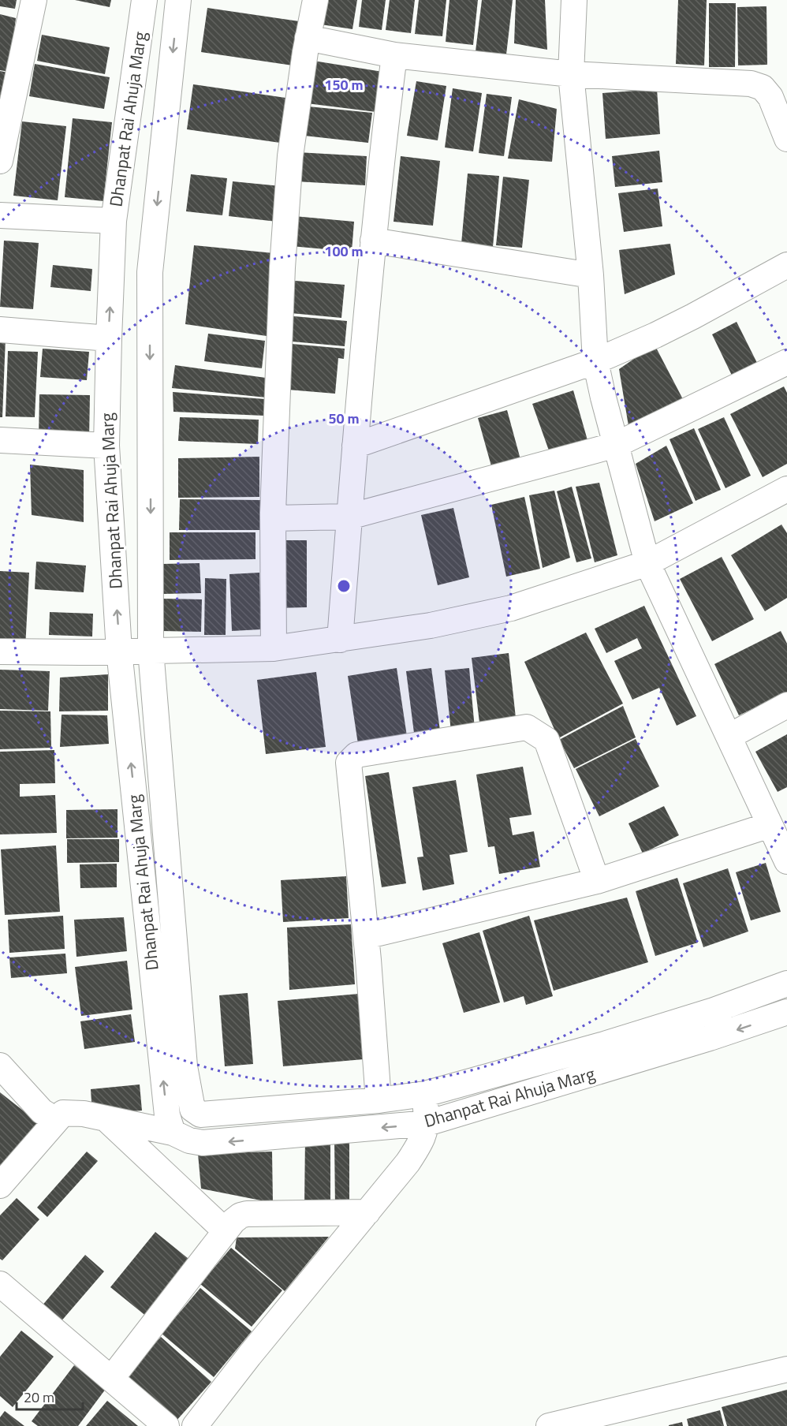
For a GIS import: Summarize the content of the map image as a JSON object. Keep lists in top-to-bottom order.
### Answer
{
  "streets": {
    "street": ["Dhanpat Rai Ahuja Marg"]
  },
  "scale_bar": "20 m",
  "rings": ["150 m", "100 m", "50 m"]
}
